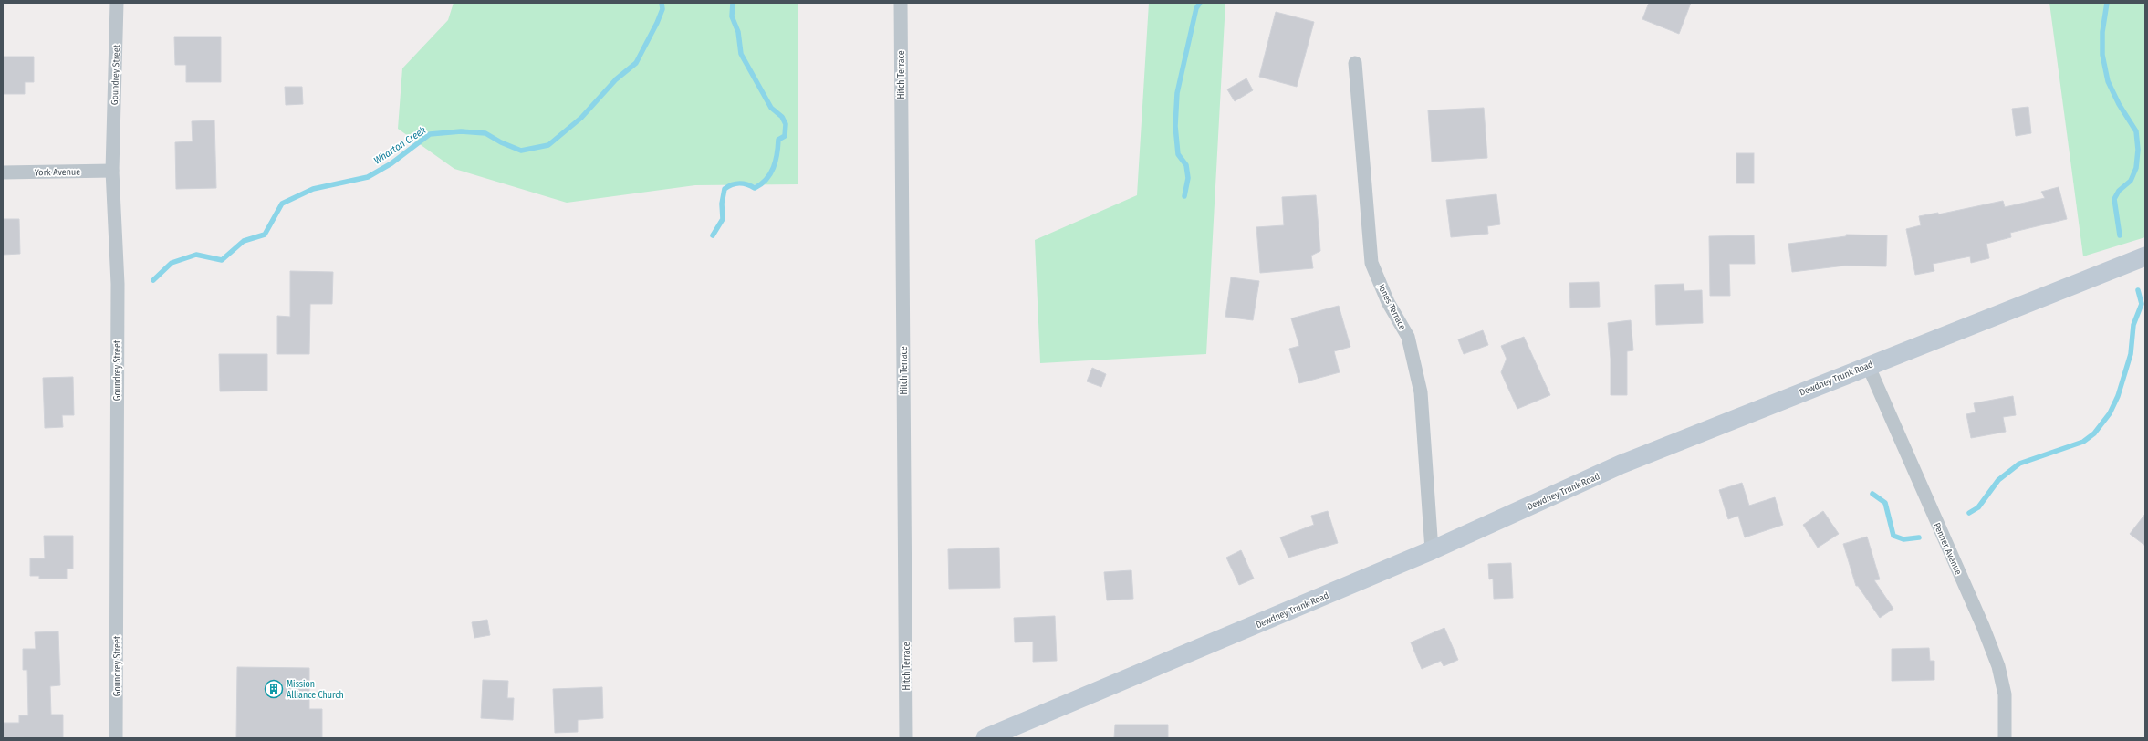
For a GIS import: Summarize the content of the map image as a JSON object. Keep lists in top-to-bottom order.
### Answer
{
  "streets": {
    "main road": ["Dewdney Trunk Road"],
    "street": [
      "Goundrey Street",
      "Hitch Terrace",
      "York Avenue",
      "Jones Terrace",
      "Penner Avenue"
    ]
  },
  "crossings": [
    ["Goundrey Street", "York Avenue"],
    ["Jones Terrace", "Dewdney Trunk Road"],
    ["Dewdney Trunk Road", "Penner Avenue"]
  ],
  "water": ["Wharton Creek"],
  "places": {
    "building": ["Mission Alliance Church"]
  }
}
